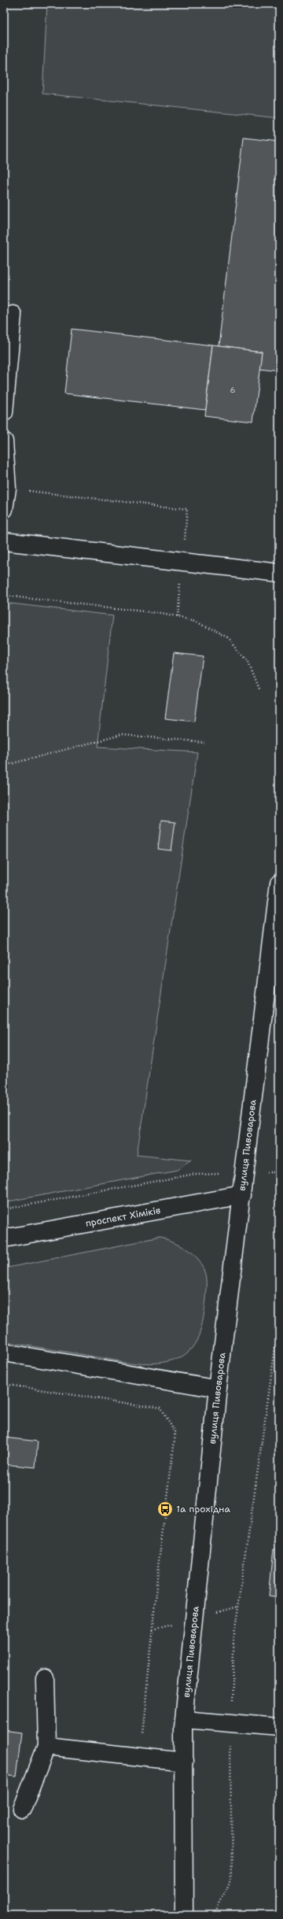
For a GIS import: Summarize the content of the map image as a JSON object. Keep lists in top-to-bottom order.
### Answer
{
  "streets": {
    "street": ["вулиця Пивоварова", "проспект Хіміків"]
  },
  "crossings": [
    ["вулиця Пивоварова", "проспект Хіміків"]
  ],
  "places": {
    "bus stop": ["1а прохідна"]
  },
  "house_numbers": ["6"]
}
